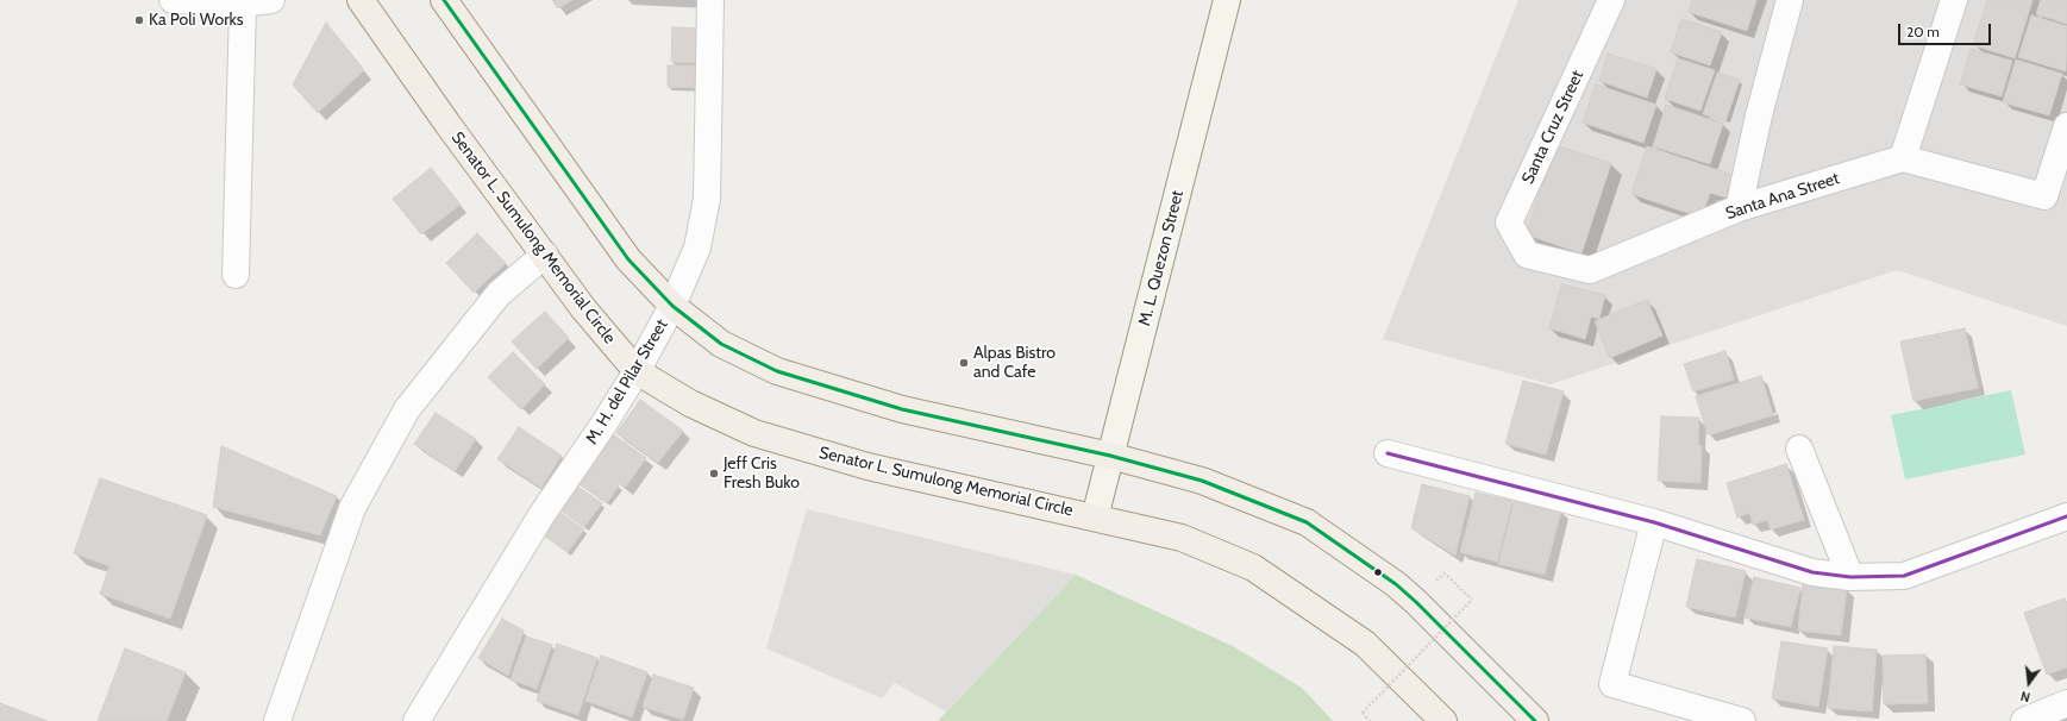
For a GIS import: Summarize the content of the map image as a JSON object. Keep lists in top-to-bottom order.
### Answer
{
  "streets": {
    "main road": ["Senator L. Sumulong Memorial Circle"],
    "street": [
      "Santa Cruz Street",
      "Santa Ana Street",
      "M. L. Quezon Street",
      "M. H. del Pilar Street"
    ]
  },
  "crossings": [
    ["Santa Cruz Street", "Santa Ana Street"],
    ["Senator L. Sumulong Memorial Circle", "M. L. Quezon Street"],
    ["Senator L. Sumulong Memorial Circle", "M. H. del Pilar Street"]
  ],
  "places": ["Ka Poli Works", "Alpas Bistro and Cafe", "Jeff Cris Fresh Buko"],
  "scale_bar": "20 m",
  "north": "bottom"
}
